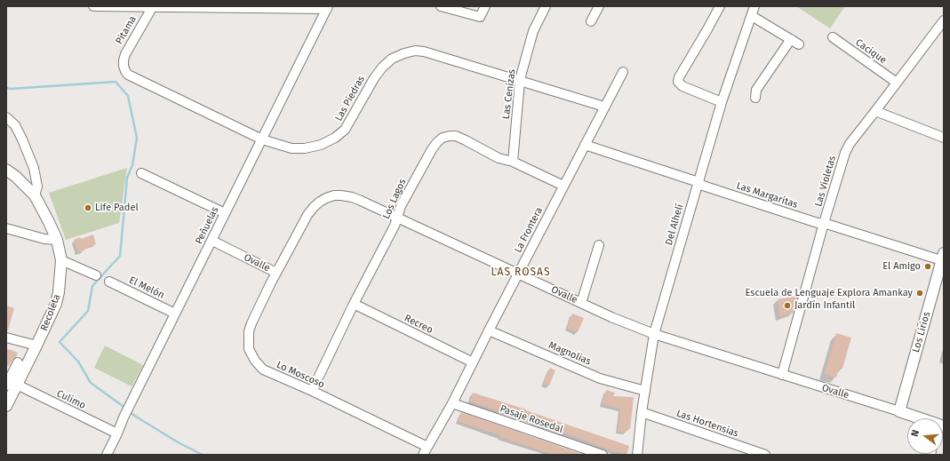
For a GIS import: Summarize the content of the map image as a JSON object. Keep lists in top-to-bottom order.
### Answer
{
  "streets": {
    "main road": ["Ovalle", "Recoleta", "Los Lirios"],
    "street": [
      "Pitama",
      "Cacique",
      "Las Cenizas",
      "Las Piedras",
      "Las Violetas",
      "Las Margaritas",
      "Los Lagos",
      "Del Alhelí",
      "Peñuelas",
      "La Frontera",
      "El Melón",
      "Recreo",
      "Magnolias",
      "Lo Moscoso",
      "Culimo",
      "Pasaje Rosedal",
      "Las Hortensias"
    ]
  },
  "crossings": [
    ["Pitama", "Las Piedras"],
    ["Cacique", "Las Violetas"],
    ["Las Cenizas", "Las Piedras"],
    ["Las Cenizas", "Los Lagos"],
    ["Las Piedras", "Peñuelas"],
    ["Las Piedras", "La Frontera"],
    ["Las Violetas", "Las Margaritas"],
    ["Las Violetas", "Ovalle"],
    ["Las Margaritas", "Del Alhelí"],
    ["Las Margaritas", "La Frontera"],
    ["Las Margaritas", "Los Lirios"],
    ["Los Lagos", "La Frontera"],
    ["Los Lagos", "Ovalle"],
    ["Los Lagos", "Recreo"],
    ["Los Lagos", "Lo Moscoso"],
    ["Del Alhelí", "Ovalle"],
    ["Del Alhelí", "Magnolias"],
    ["Del Alhelí", "Las Hortensias"],
    ["Peñuelas", "Ovalle"],
    ["Peñuelas", "El Melón"],
    ["Peñuelas", "Culimo"],
    ["La Frontera", "Ovalle"],
    ["La Frontera", "Recreo"],
    ["La Frontera", "Magnolias"],
    ["La Frontera", "Lo Moscoso"],
    ["La Frontera", "Pasaje Rosedal"],
    ["Ovalle", "Los Lirios"],
    ["Ovalle", "Lo Moscoso"],
    ["Recoleta", "Culimo"]
  ],
  "districts": ["LAS ROSAS"],
  "places": [
    "Life Padel",
    "El Amigo",
    "Escuela de Lenguaje Explora Amankay",
    "Jardín Infantil"
  ],
  "north": "left"
}
